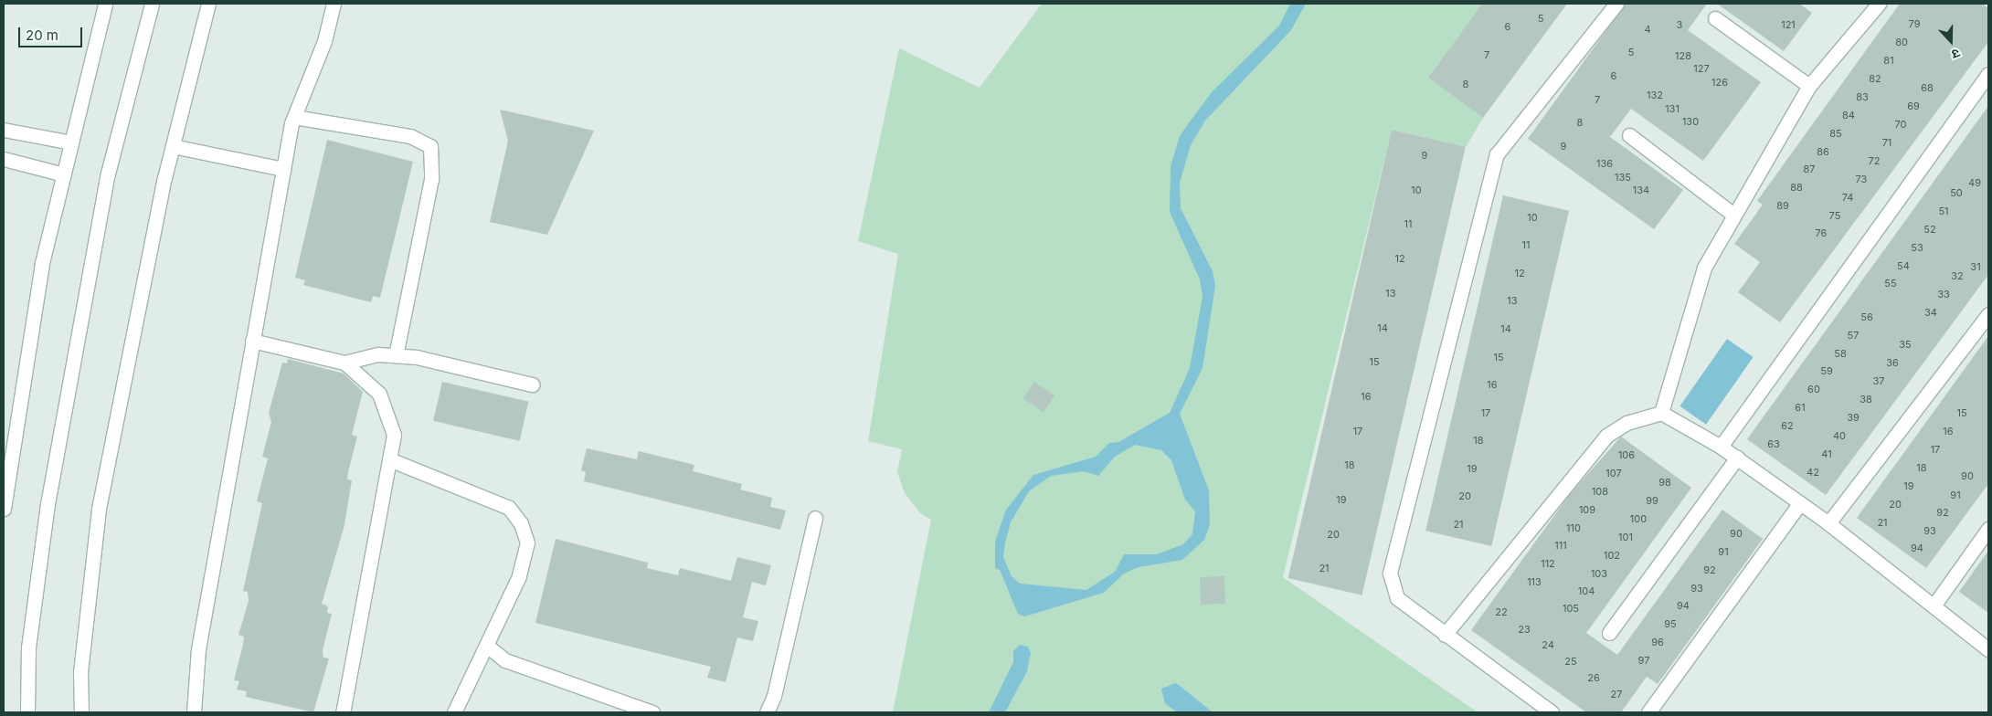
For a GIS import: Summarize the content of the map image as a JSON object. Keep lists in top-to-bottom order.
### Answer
{
  "house_numbers": [
    "5",
    "79",
    "3",
    "121",
    "6",
    "4",
    "80",
    "5",
    "7",
    "128",
    "81",
    "127",
    "6",
    "82",
    "126",
    "8",
    "68",
    "132",
    "83",
    "7",
    "69",
    "131",
    "84",
    "130",
    "8",
    "70",
    "85",
    "71",
    "9",
    "86",
    "9",
    "72",
    "136",
    "87",
    "135",
    "73",
    "49",
    "88",
    "10",
    "134",
    "50",
    "74",
    "89",
    "51",
    "75",
    "10",
    "11",
    "52",
    "76",
    "11",
    "53",
    "12",
    "54",
    "31",
    "12",
    "32",
    "55",
    "13",
    "33",
    "13",
    "34",
    "56",
    "14",
    "14",
    "57",
    "35",
    "58",
    "15",
    "15",
    "36",
    "59",
    "37",
    "16",
    "60",
    "16",
    "38",
    "61",
    "17",
    "15",
    "39",
    "62",
    "17",
    "16",
    "40",
    "18",
    "63",
    "17",
    "41",
    "106",
    "18",
    "18",
    "19",
    "42",
    "107",
    "90",
    "98",
    "19",
    "108",
    "91",
    "20",
    "19",
    "99",
    "20",
    "109",
    "92",
    "100",
    "21",
    "21",
    "110",
    "93",
    "90",
    "20",
    "101",
    "111",
    "94",
    "91",
    "102",
    "112",
    "21",
    "92",
    "103",
    "113",
    "93",
    "104",
    "94",
    "105",
    "22",
    "95",
    "23",
    "96",
    "24",
    "97",
    "25",
    "26",
    "27"
  ],
  "scale_bar": "20 m",
  "north": "bottom"
}
